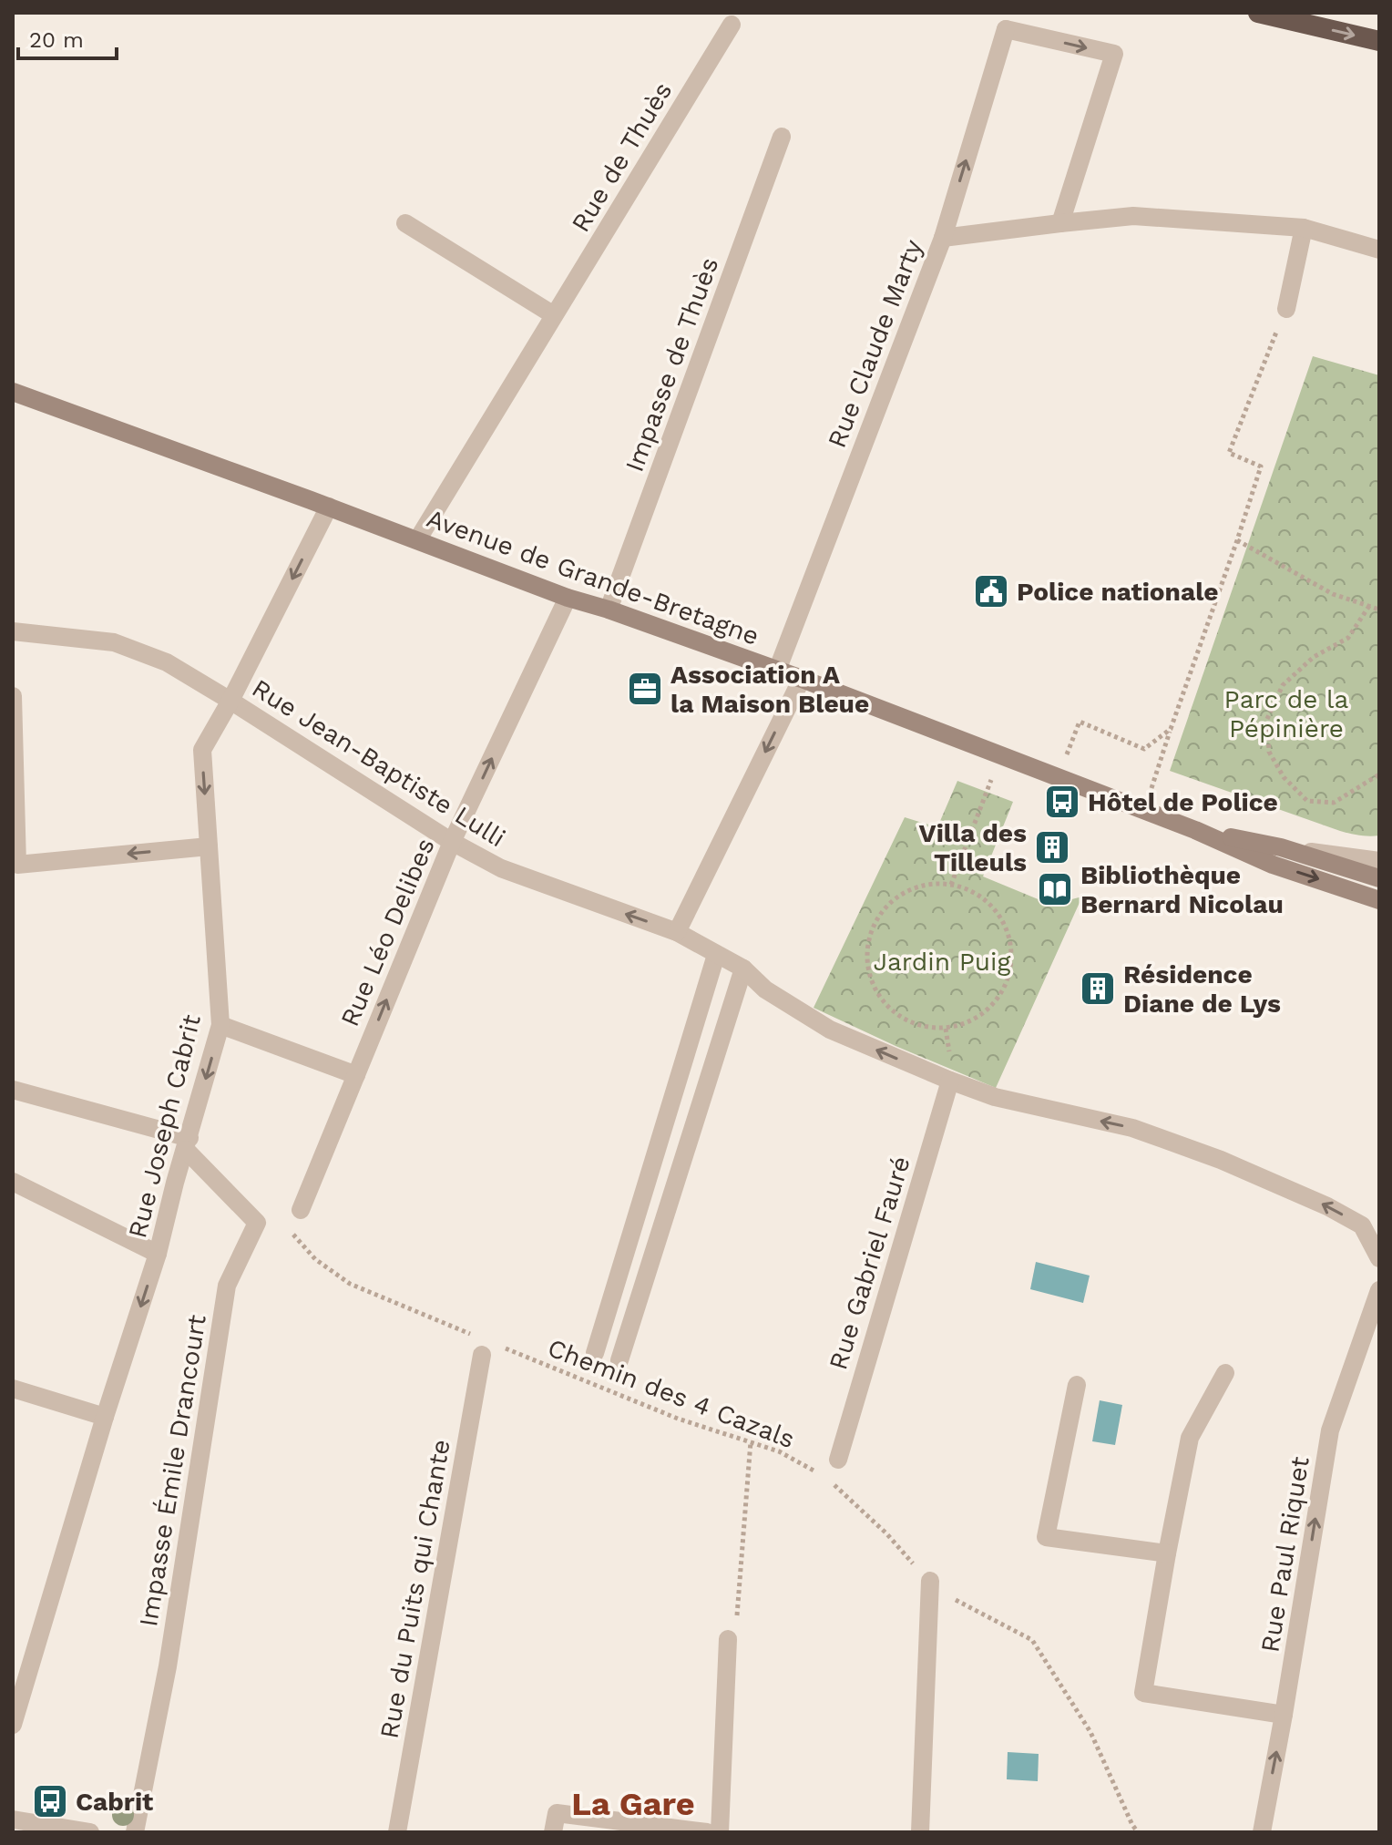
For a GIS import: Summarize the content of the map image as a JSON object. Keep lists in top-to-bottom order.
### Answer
{
  "streets": {
    "main road": ["Avenue de Grande-Bretagne"],
    "street": [
      "Rue de Thuès",
      "Rue Claude Marty",
      "Impasse de Thuès",
      "Rue Jean-Baptiste Lulli",
      "Rue Léo Delibes",
      "Rue Joseph Cabrit",
      "Rue Gabriel Fauré",
      "Impasse Émile Drancourt",
      "Rue Paul Riquet",
      "Rue du Puits qui Chante"
    ],
    "path": ["Chemin des 4 Cazals"]
  },
  "crossings": [
    ["Rue de Thuès", "Avenue de Grande-Bretagne"],
    ["Rue Claude Marty", "Avenue de Grande-Bretagne"],
    ["Impasse de Thuès", "Avenue de Grande-Bretagne"],
    ["Avenue de Grande-Bretagne", "Rue Léo Delibes"],
    ["Avenue de Grande-Bretagne", "Rue Joseph Cabrit"],
    ["Rue Jean-Baptiste Lulli", "Rue Léo Delibes"],
    ["Rue Jean-Baptiste Lulli", "Rue Joseph Cabrit"],
    ["Rue Jean-Baptiste Lulli", "Rue Gabriel Fauré"],
    ["Rue Joseph Cabrit", "Impasse Émile Drancourt"],
    ["Chemin des 4 Cazals", "Rue du Puits qui Chante"]
  ],
  "one_way": ["Rue Jean-Baptiste Lulli", "Rue Léo Delibes", "Rue Joseph Cabrit"],
  "districts": ["La Gare"],
  "parks": ["Parc de la Pépinière", "Jardin Puig"],
  "places": {
    "public building": ["Police nationale"],
    "office": ["Association A la Maison Bleue"],
    "bus stop": ["Hôtel de Police", "Cabrit"],
    "building": ["Villa des Tilleuls", "Résidence Diane de Lys"],
    "library": ["Bibliothèque Bernard Nicolau"]
  },
  "scale_bar": "20 m"
}
